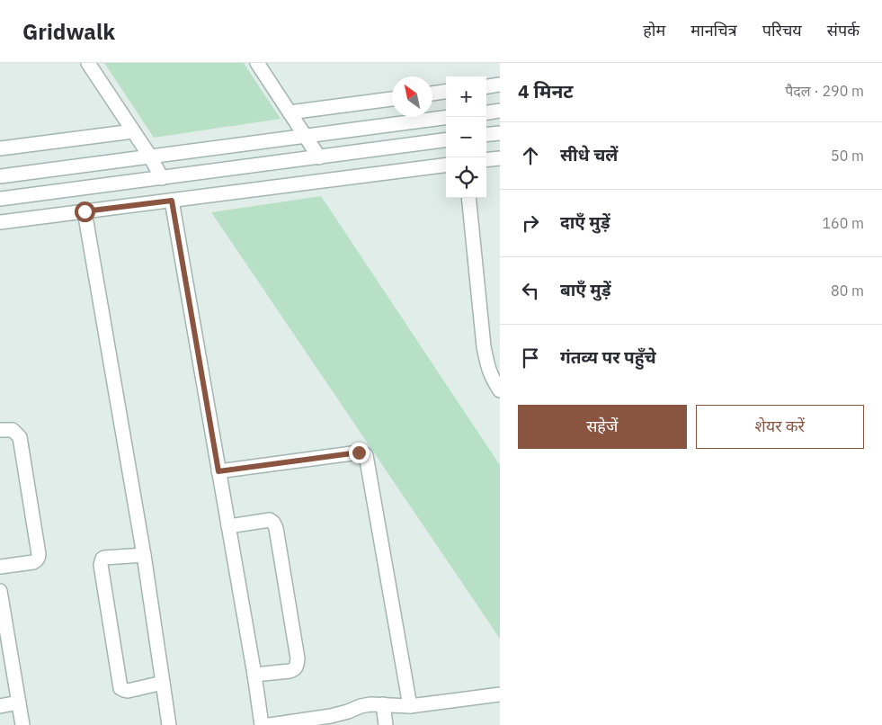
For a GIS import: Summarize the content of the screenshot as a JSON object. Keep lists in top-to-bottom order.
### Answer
{
  "north": "top left",
  "page": {
    "header": "Gridwalk",
    "nav": [
      "होम",
      "मानचित्र",
      "परिचय",
      "संपर्क"
    ],
    "heading": ["4 मिनट", "पैदल · 290 m"],
    "map_buttons": ["+", "−"],
    "list": [
      ["सीधे चलें", "50 m"],
      ["दाएँ मुड़ें", "160 m"],
      ["बाएँ मुड़ें", "80 m"],
      "गंतव्य पर पहुँचे"
    ],
    "buttons": ["सहेजें", "शेयर करें"]
  }
}
